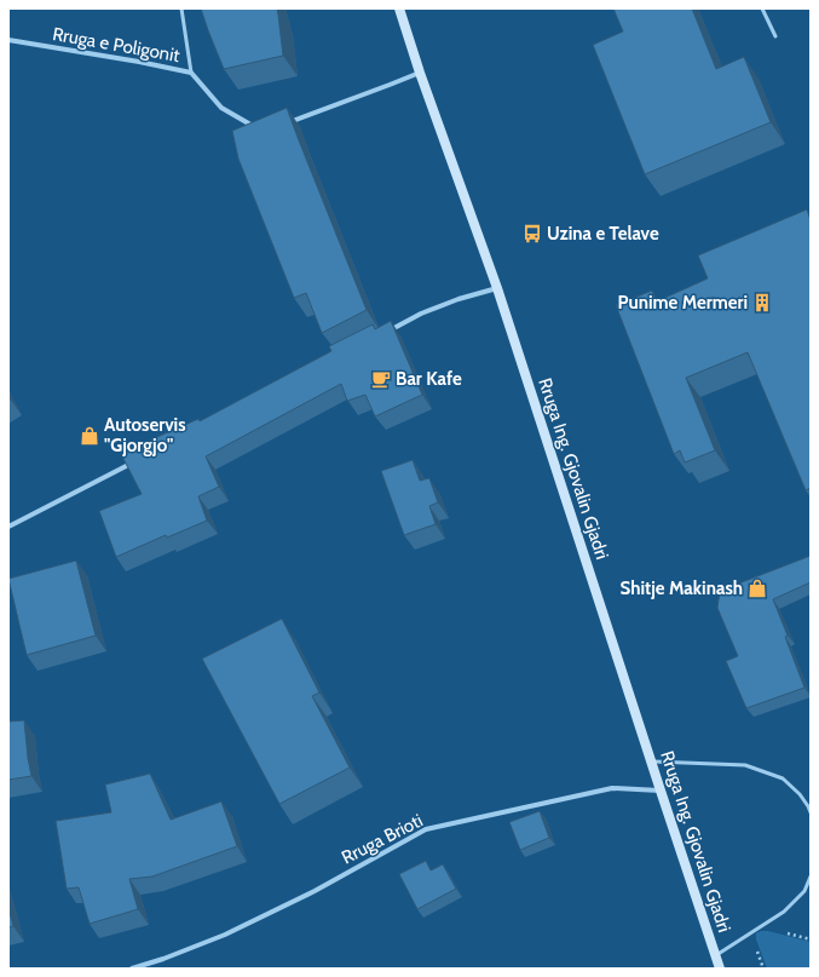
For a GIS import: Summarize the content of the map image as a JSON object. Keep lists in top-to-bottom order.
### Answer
{
  "streets": {
    "main road": ["Rruga Ing. Gjovalin Gjadri"],
    "street": ["Rruga e Poligonit", "Rruga Brioti"]
  },
  "crossings": [
    ["Rruga Ing. Gjovalin Gjadri", "Rruga Brioti"]
  ],
  "places": {
    "bus stop": ["Uzina e Telave"],
    "building": ["Punime Mermeri"],
    "cafe": ["Bar Kafe"],
    "shop": ["Autoservis \"Gjorgjo\"", "Shitje Makinash"]
  }
}
